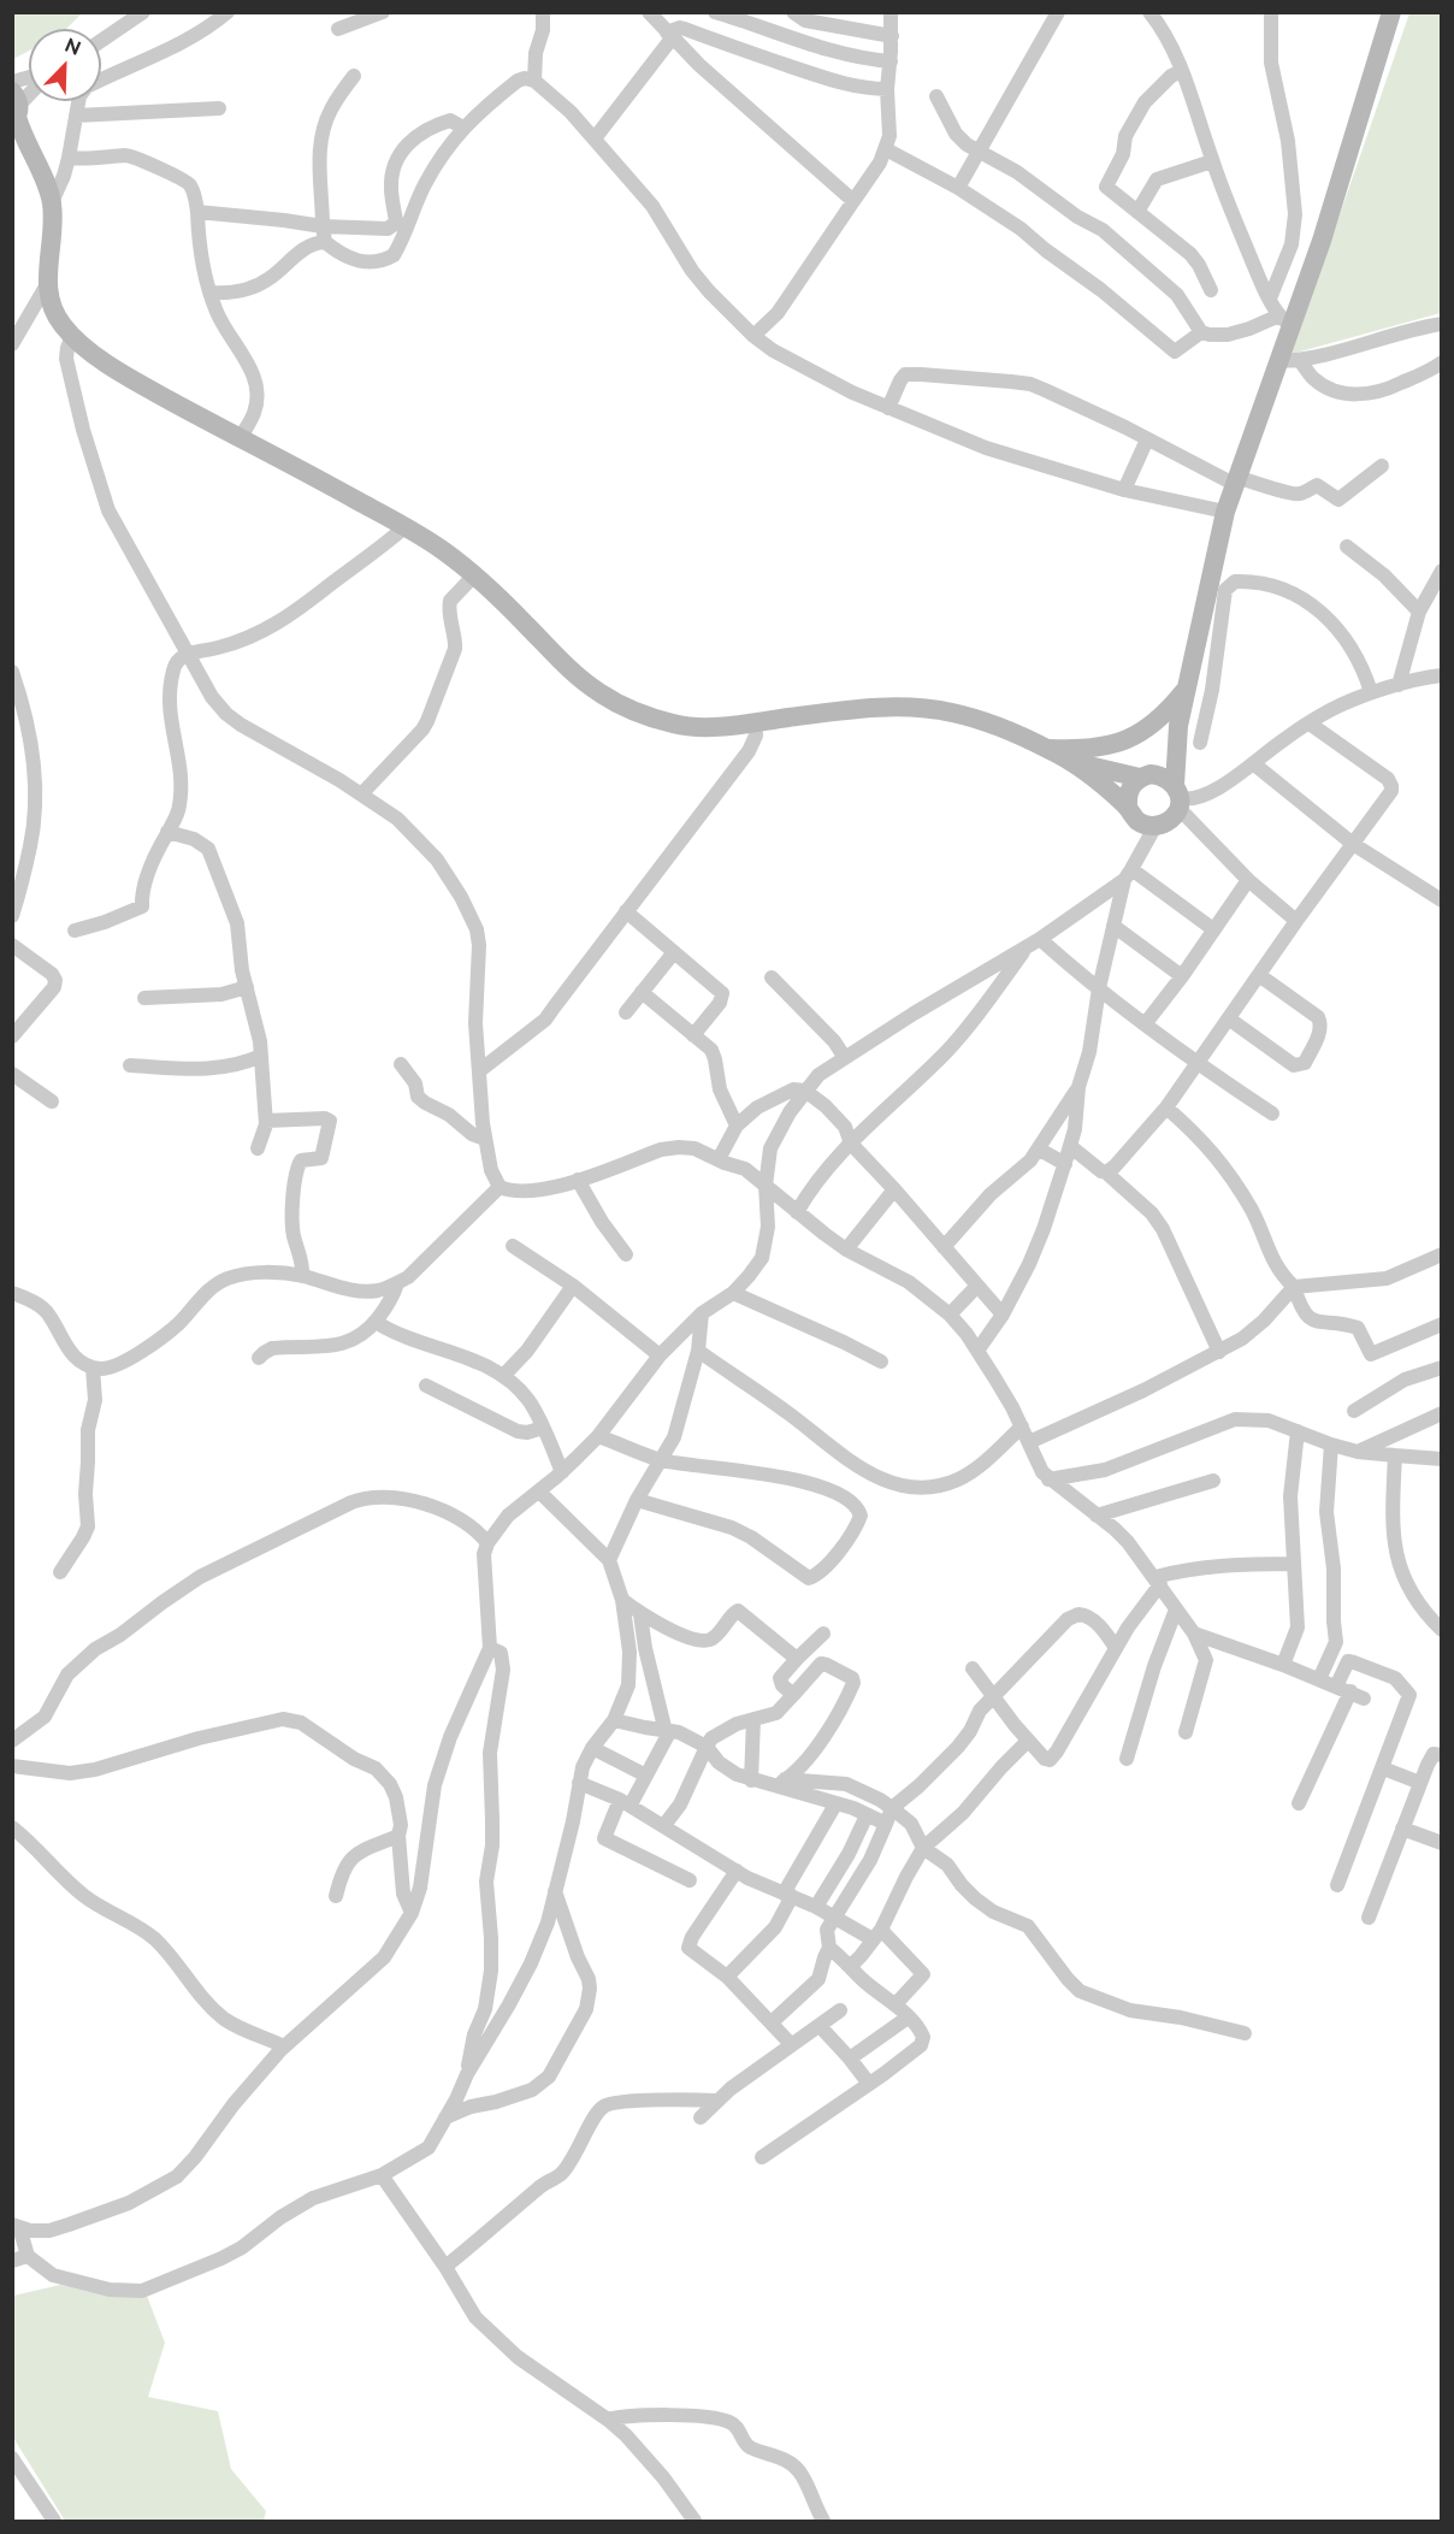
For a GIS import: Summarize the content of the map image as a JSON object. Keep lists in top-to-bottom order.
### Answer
{
  "north": "top right"
}
